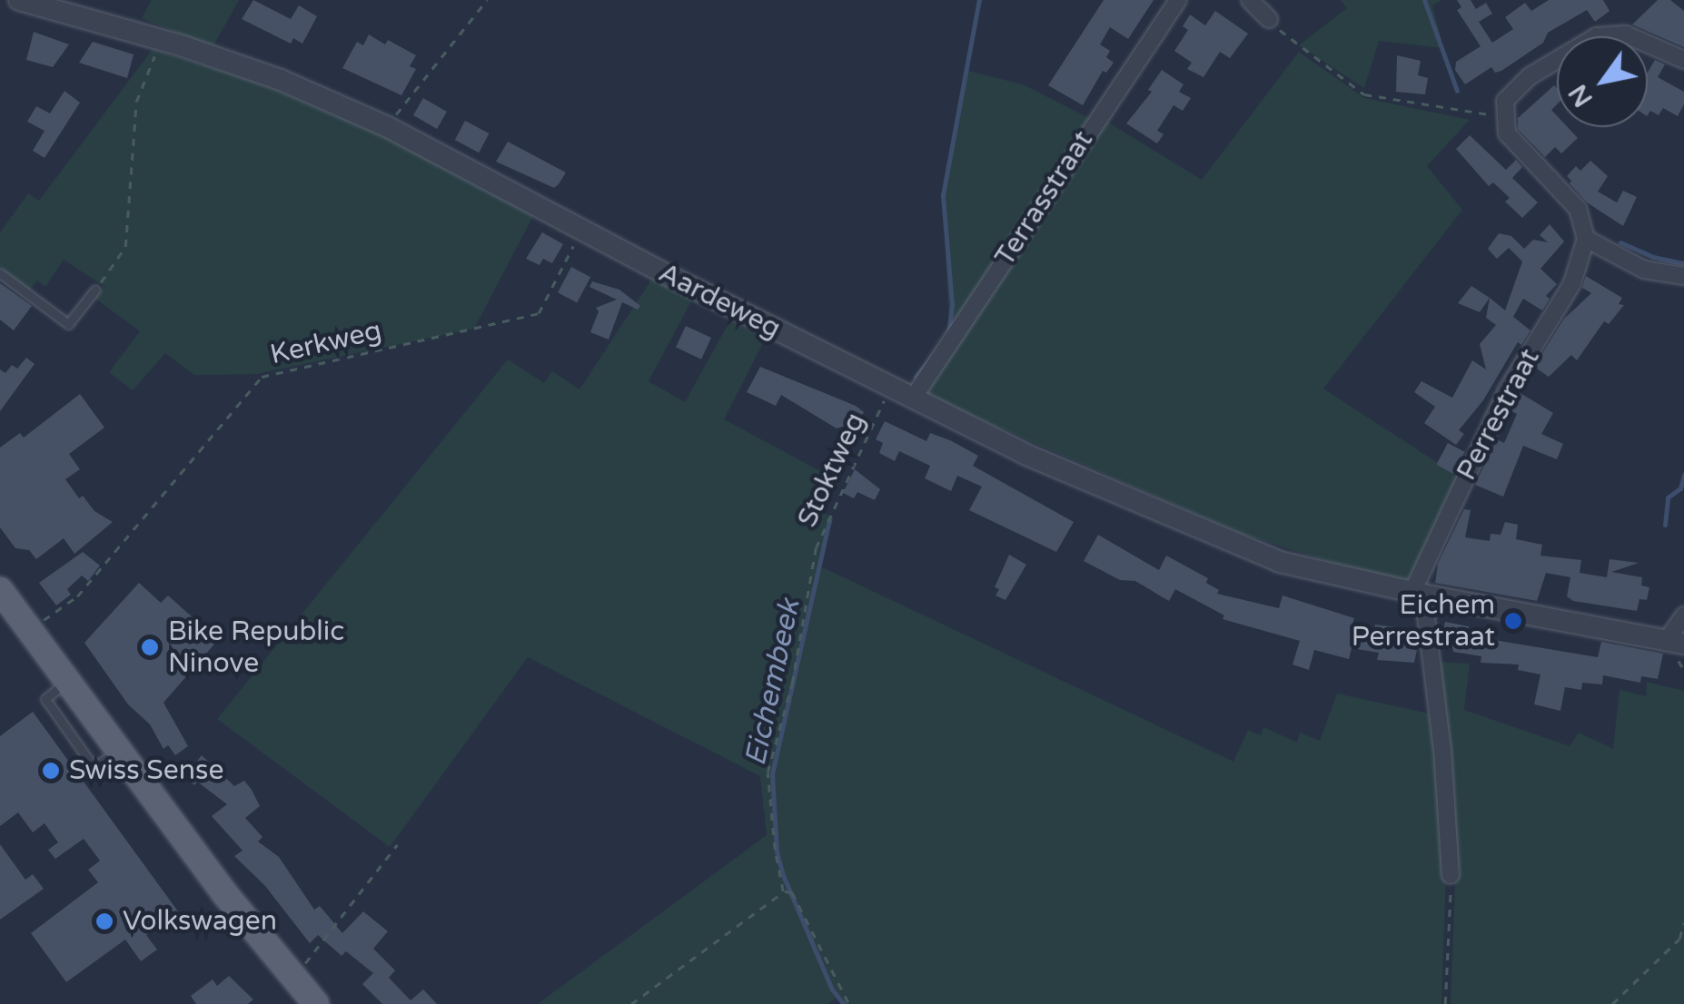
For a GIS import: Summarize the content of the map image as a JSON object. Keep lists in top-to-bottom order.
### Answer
{
  "streets": {
    "street": ["Terrasstraat", "Aardeweg", "Perrestraat"],
    "path": ["Kerkweg", "Stoktweg"]
  },
  "crossings": [
    ["Terrasstraat", "Aardeweg"],
    ["Aardeweg", "Kerkweg"],
    ["Aardeweg", "Perrestraat"],
    ["Aardeweg", "Stoktweg"]
  ],
  "water": ["Eichembeek"],
  "places": [
    "Eichem Perrestraat",
    "Bike Republic Ninove",
    "Swiss Sense",
    "Volkswagen"
  ],
  "north": "bottom left"
}
